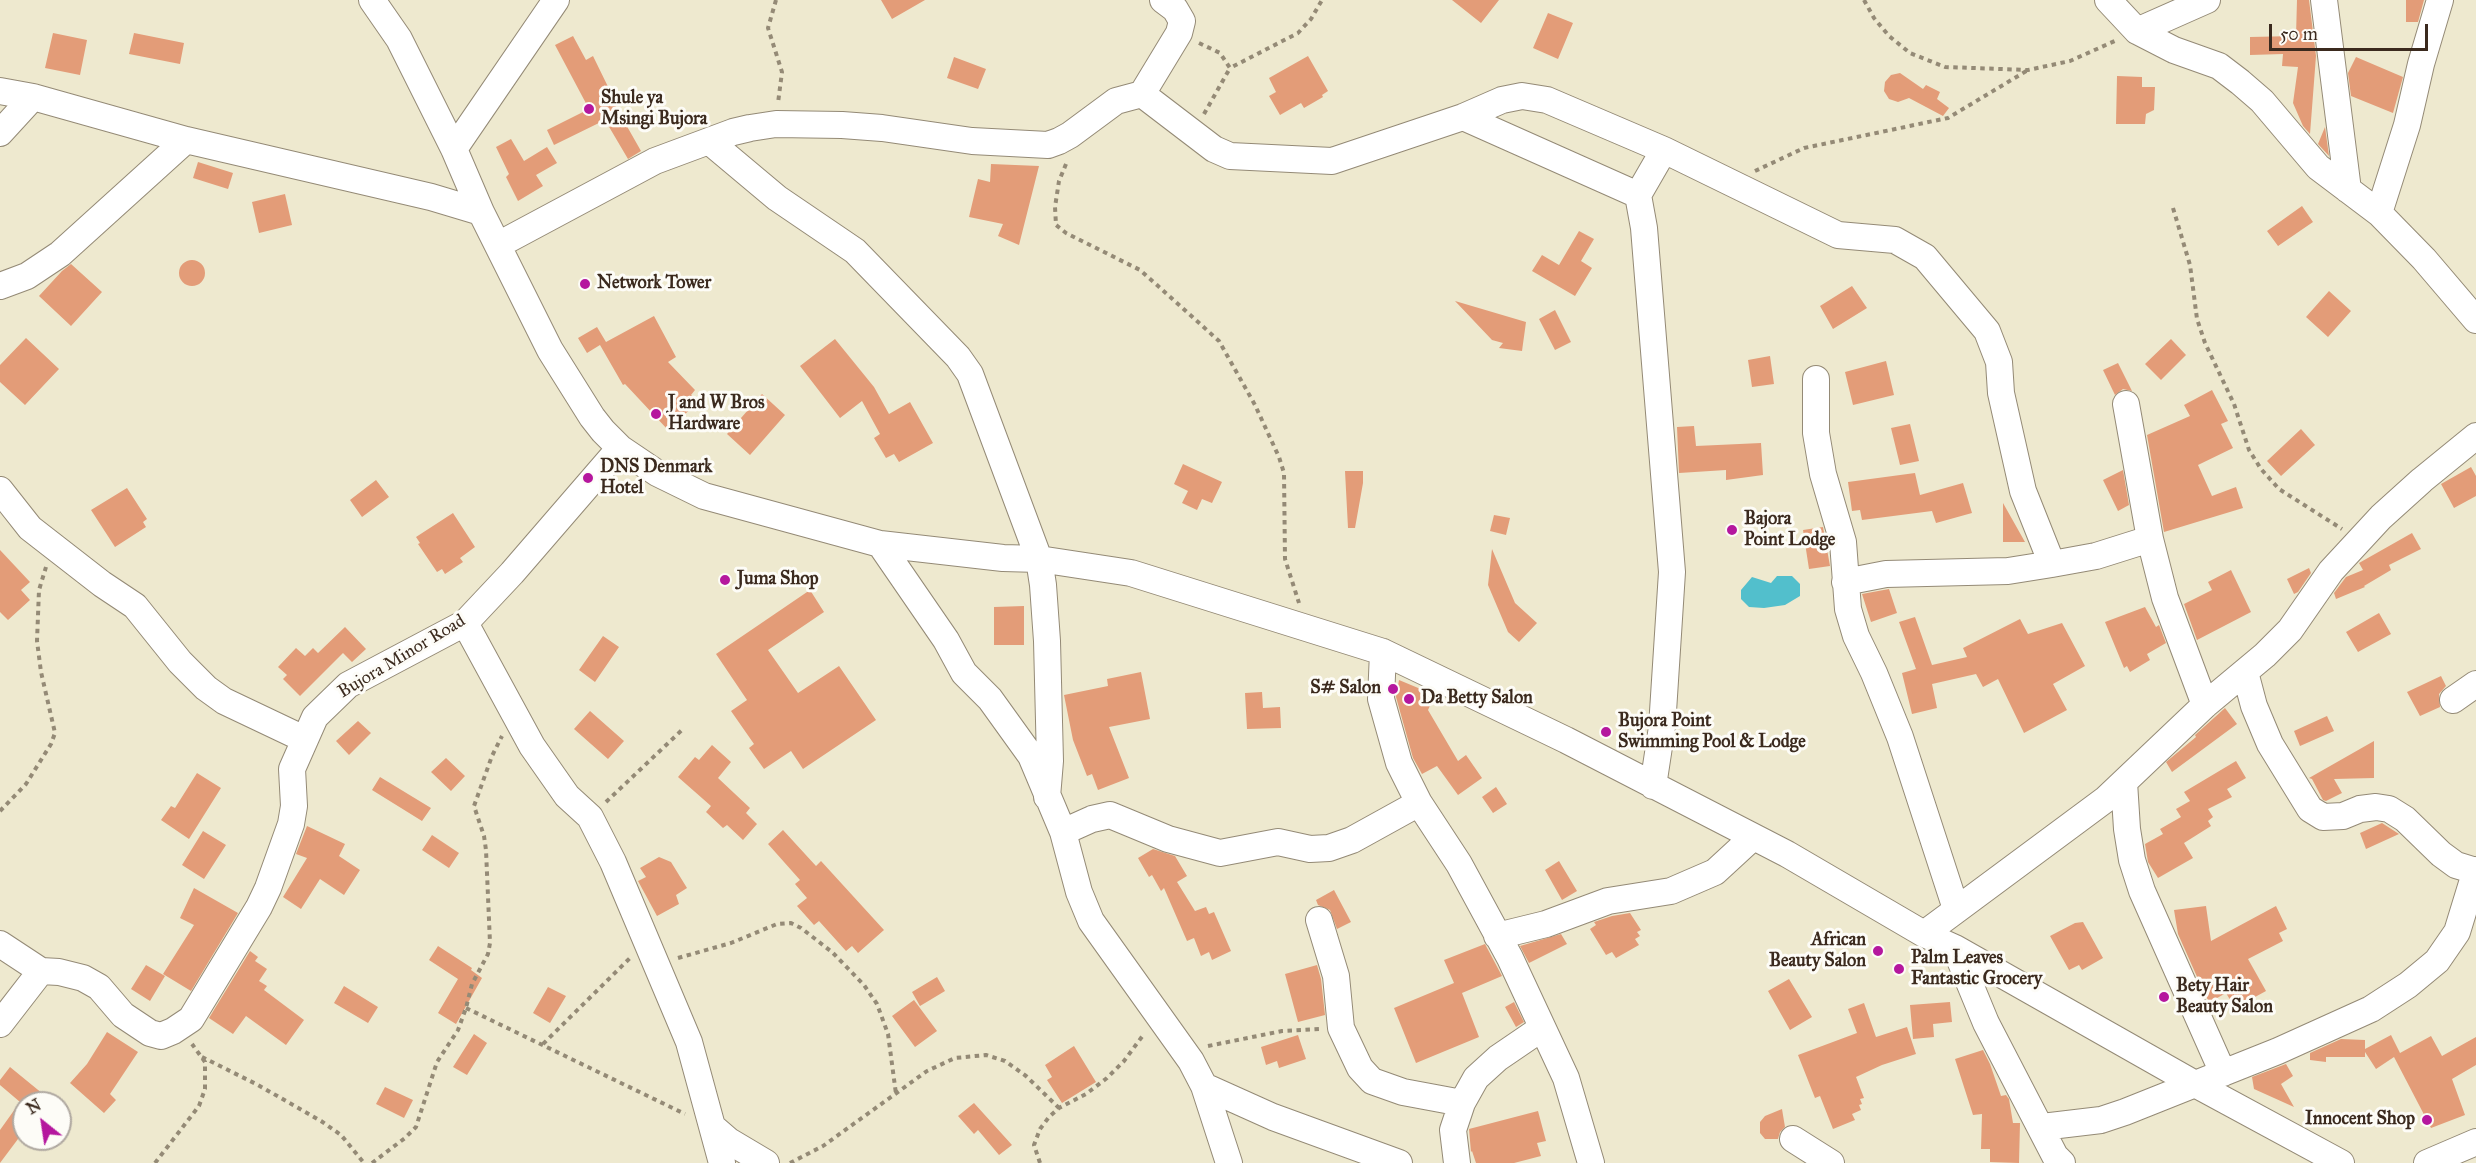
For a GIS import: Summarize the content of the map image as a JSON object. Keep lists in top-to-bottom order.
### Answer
{
  "streets": {
    "street": ["Bujora Minor Road"]
  },
  "places": [
    "Shule ya Msingi Bujora",
    "Network Tower",
    "J and W Bros Hardware",
    "DNS Denmark Hotel",
    "Bajora Point Lodge",
    "Juma Shop",
    "S# Salon",
    "Da Betty Salon",
    "Bujora Point Swimming Pool & Lodge",
    "African Beauty Salon",
    "Palm Leaves Fantastic Grocery",
    "Bety Hair Beauty Salon",
    "Innocent Shop"
  ],
  "scale_bar": "50 m",
  "north": "top left"
}
